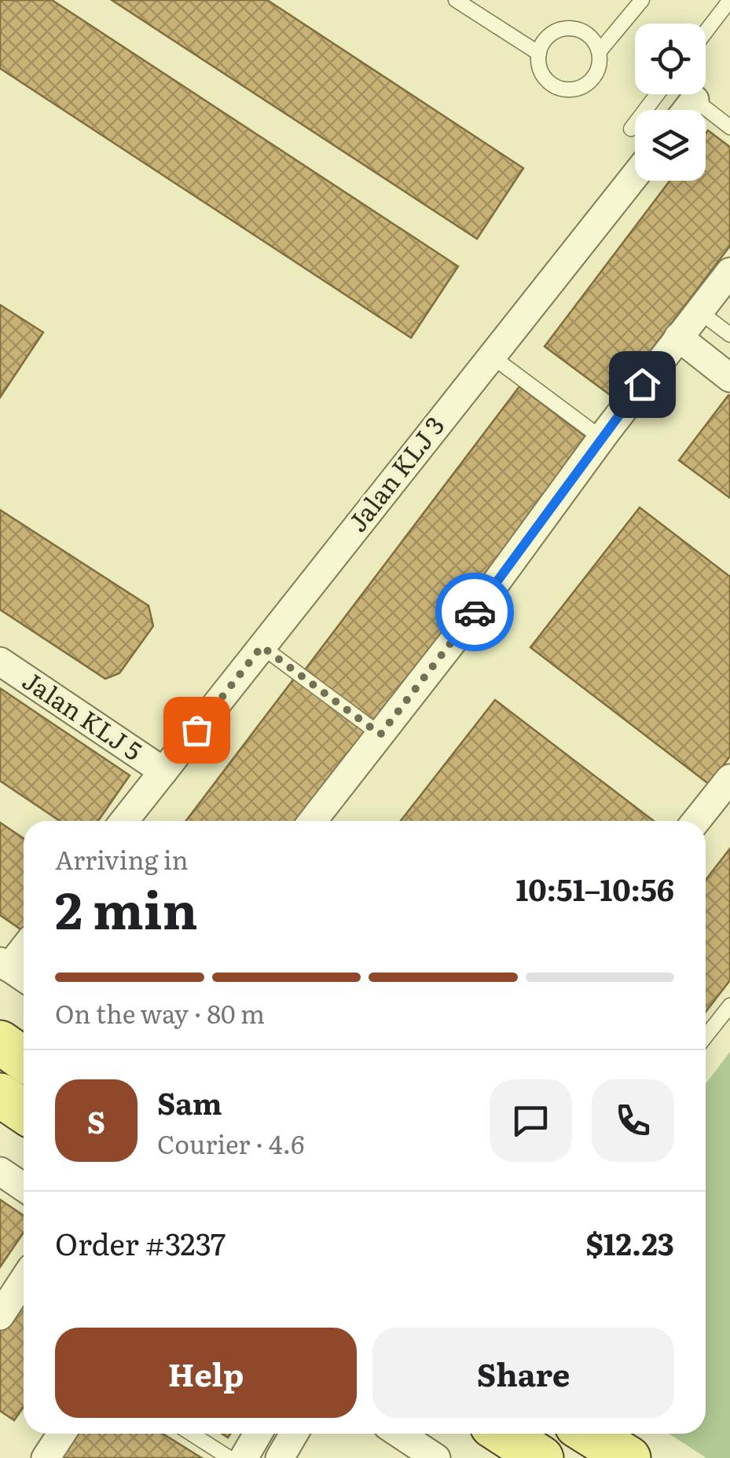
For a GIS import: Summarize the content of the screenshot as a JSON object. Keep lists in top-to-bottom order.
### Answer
{
  "streets": {
    "street": ["Jalan KLJ 3", "Jalan KLJ 5"]
  },
  "crossings": [
    ["Jalan KLJ 3", "Jalan KLJ 5"]
  ],
  "page": {
    "heading": ["2 min", "Arriving in", "10:51–10:56"],
    "panel": [
      "Sam",
      "Courier · 4.6",
      "Order #3237",
      "$12.23"
    ],
    "bar": "On the way · 80 m",
    "round": "S",
    "buttons": ["Help", "Share"]
  }
}
